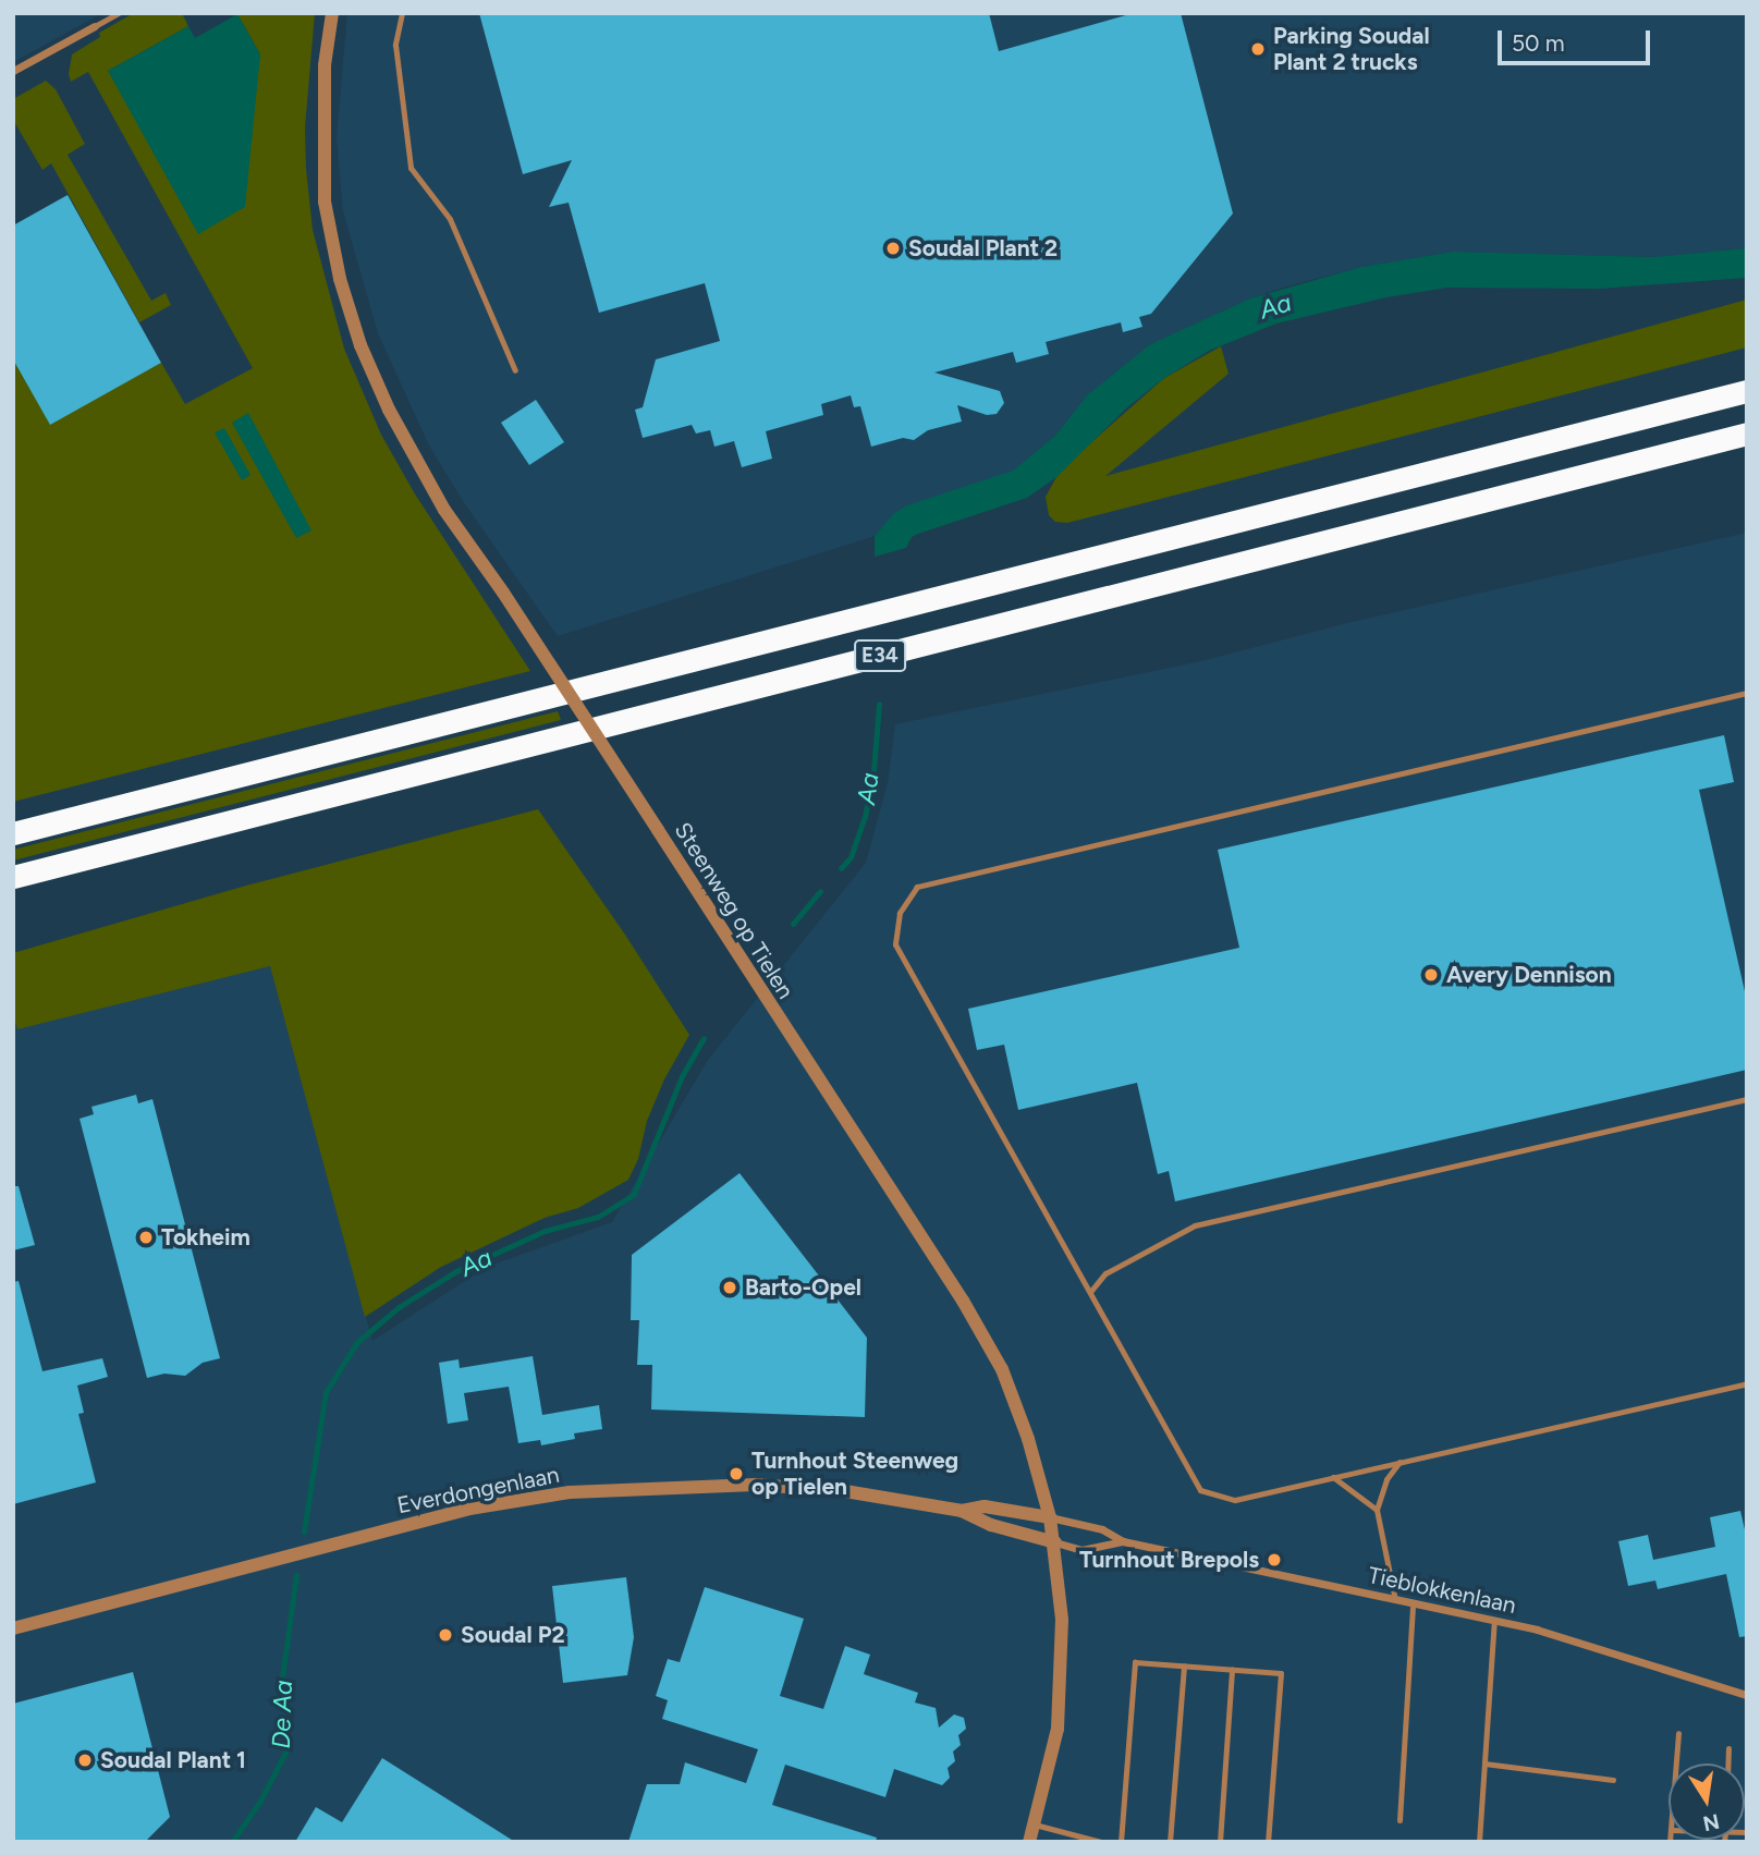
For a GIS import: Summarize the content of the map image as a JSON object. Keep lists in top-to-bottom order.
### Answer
{
  "streets": {
    "highway": ["E34"],
    "street": ["Steenweg op Tielen", "Everdongenlaan", "Tieblokkenlaan"]
  },
  "crossings": [
    ["Steenweg op Tielen", "Everdongenlaan"],
    ["Steenweg op Tielen", "Tieblokkenlaan"],
    ["Everdongenlaan", "Tieblokkenlaan"]
  ],
  "water": ["Aa", "De Aa"],
  "places": [
    "Parking Soudal Plant 2 trucks",
    "Soudal Plant 2",
    "Avery Dennison",
    "Tokheim",
    "Barto-Opel",
    "Turnhout Steenweg op Tielen",
    "Turnhout Brepols",
    "Soudal P2",
    "Soudal Plant 1"
  ],
  "scale_bar": "50 m",
  "north": "bottom"
}
